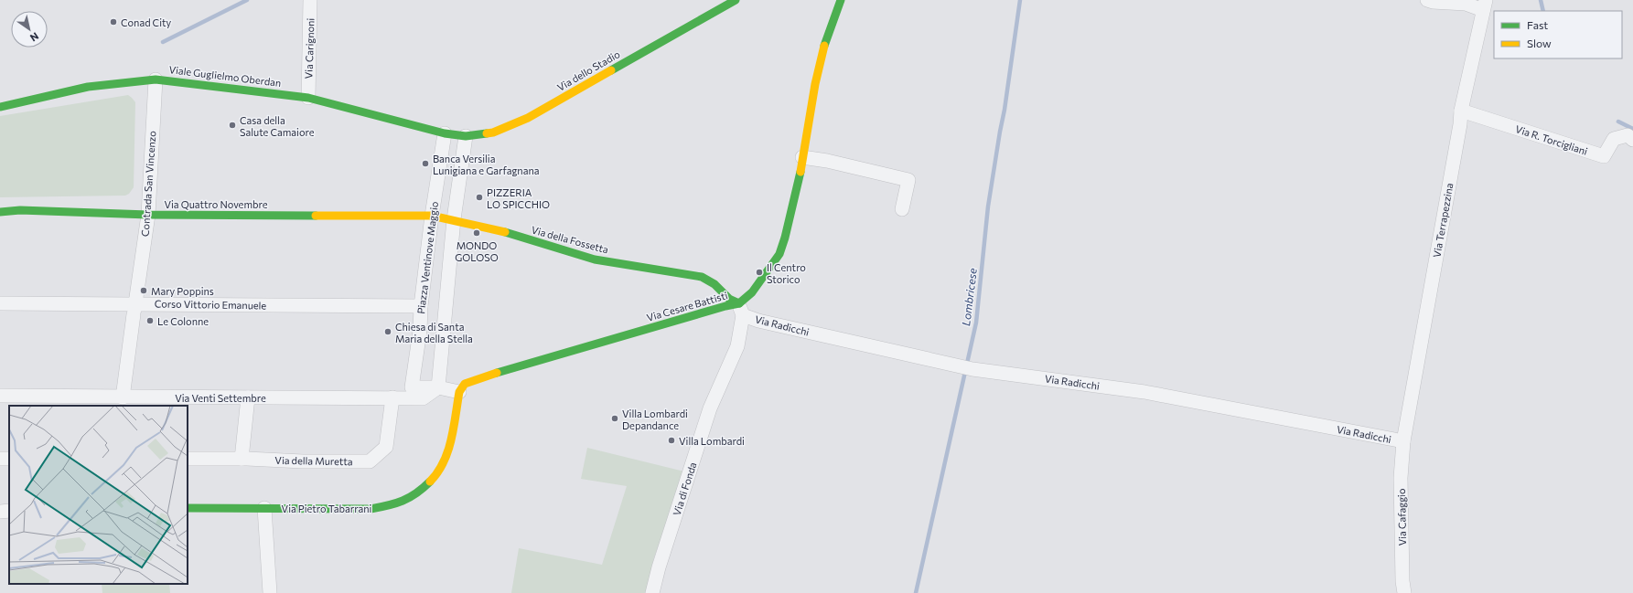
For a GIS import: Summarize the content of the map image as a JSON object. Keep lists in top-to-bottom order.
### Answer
{
  "streets": {
    "street": [
      "Via Carignoni",
      "Via dello Stadio",
      "Viale Guglielmo Oberdan",
      "Via R. Torcigliani",
      "Contrada San Vincenzo",
      "Via Quattro Novembre",
      "Via Terrapezzina",
      "Via della Fossetta",
      "Piazza Ventinove Maggio",
      "Corso Vittorio Emanuele",
      "Via Cesare Battisti",
      "Via Radicchi",
      "Via Venti Settembre",
      "Via della Muretta",
      "Via di Fonda",
      "Via Pietro Tabarrani",
      "Via Cafaggio"
    ]
  },
  "crossings": [
    ["Via Carignoni", "Viale Guglielmo Oberdan"],
    ["Via dello Stadio", "Viale Guglielmo Oberdan"],
    ["Via dello Stadio", "Piazza Ventinove Maggio"],
    ["Viale Guglielmo Oberdan", "Contrada San Vincenzo"],
    ["Viale Guglielmo Oberdan", "Piazza Ventinove Maggio"],
    ["Via R. Torcigliani", "Via Terrapezzina"],
    ["Contrada San Vincenzo", "Via Quattro Novembre"],
    ["Contrada San Vincenzo", "Corso Vittorio Emanuele"],
    ["Contrada San Vincenzo", "Via Venti Settembre"],
    ["Via Quattro Novembre", "Via della Fossetta"],
    ["Via Quattro Novembre", "Piazza Ventinove Maggio"],
    ["Via Terrapezzina", "Via Radicchi"],
    ["Via Terrapezzina", "Via Cafaggio"],
    ["Via della Fossetta", "Piazza Ventinove Maggio"],
    ["Via della Fossetta", "Via Cesare Battisti"],
    ["Via della Fossetta", "Via Radicchi"],
    ["Via della Fossetta", "Via di Fonda"],
    ["Piazza Ventinove Maggio", "Corso Vittorio Emanuele"],
    ["Piazza Ventinove Maggio", "Via Venti Settembre"],
    ["Via Cesare Battisti", "Via Radicchi"],
    ["Via Cesare Battisti", "Via di Fonda"],
    ["Via Cesare Battisti", "Via Pietro Tabarrani"],
    ["Via Radicchi", "Via di Fonda"],
    ["Via Radicchi", "Via Cafaggio"],
    ["Via Venti Settembre", "Via della Muretta"]
  ],
  "water": ["Lombricese"],
  "places": [
    "Conad City",
    "Casa della Salute Camaiore",
    "Banca Versilia Lunigiana e Garfagnana",
    "PIZZERIA LO SPICCHIO",
    "MONDO GOLOSO",
    "Il Centro Storico",
    "Mary Poppins",
    "Le Colonne",
    "Chiesa di Santa Maria della Stella",
    "Villa Lombardi Depandance",
    "Villa Lombardi"
  ],
  "legend": ["Fast", "Slow"],
  "north": "bottom right"
}
